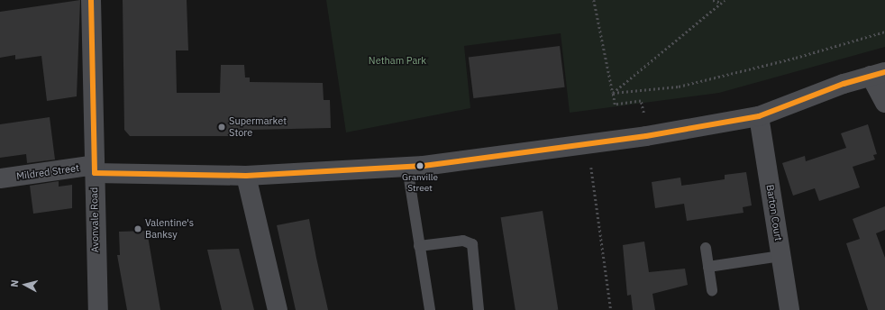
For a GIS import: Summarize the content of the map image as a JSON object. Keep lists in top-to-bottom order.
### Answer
{
  "streets": {
    "street": ["Mildred Street", "Barton Court", "Avonvale Road"]
  },
  "crossings": [
    ["Mildred Street", "Barton Court"],
    ["Mildred Street", "Avonvale Road"]
  ],
  "parks": ["Netham Park"],
  "places": ["Supermarket Store", "Granville Street", "Valentine's Banksy"],
  "north": "left"
}
